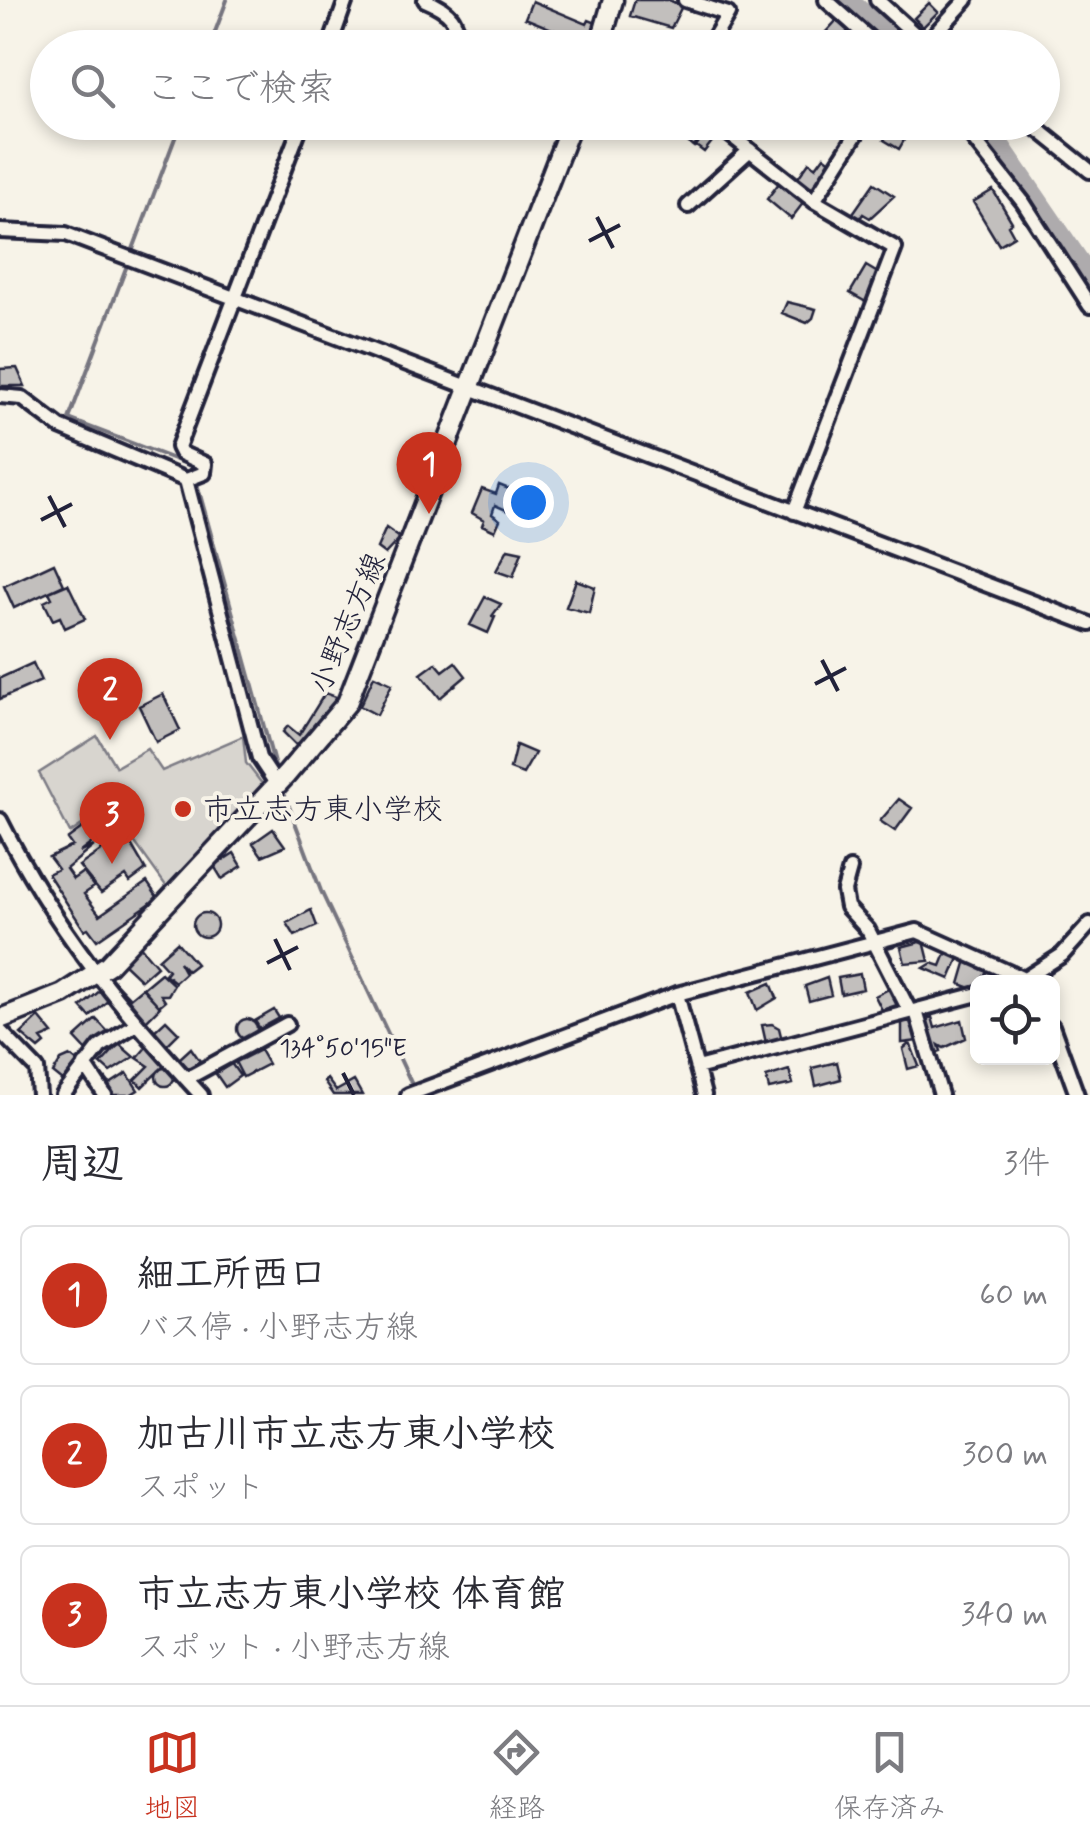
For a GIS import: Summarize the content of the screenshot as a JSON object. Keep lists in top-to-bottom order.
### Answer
{
  "streets": {
    "main road": ["小野志方線"]
  },
  "places": ["市立志方東小学校"],
  "page": {
    "search": "ここで検索",
    "pins": ["1", "2", "3"],
    "heading": ["周辺", "3件"],
    "list": [
      {
        "mark": "1",
        "name": "細工所西口",
        "note": "バス停 · 小野志方線",
        "value": "60 m"
      },
      {
        "mark": "2",
        "name": "加古川市立志方東小学校",
        "note": "スポット",
        "value": "300 m"
      },
      {
        "mark": "3",
        "name": "市立志方東小学校 体育館",
        "note": "スポット · 小野志方線",
        "value": "340 m"
      }
    ],
    "nav": ["地図", "経路", "保存済み"]
  },
  "coordinates": ["134°50'15\"E"]
}
